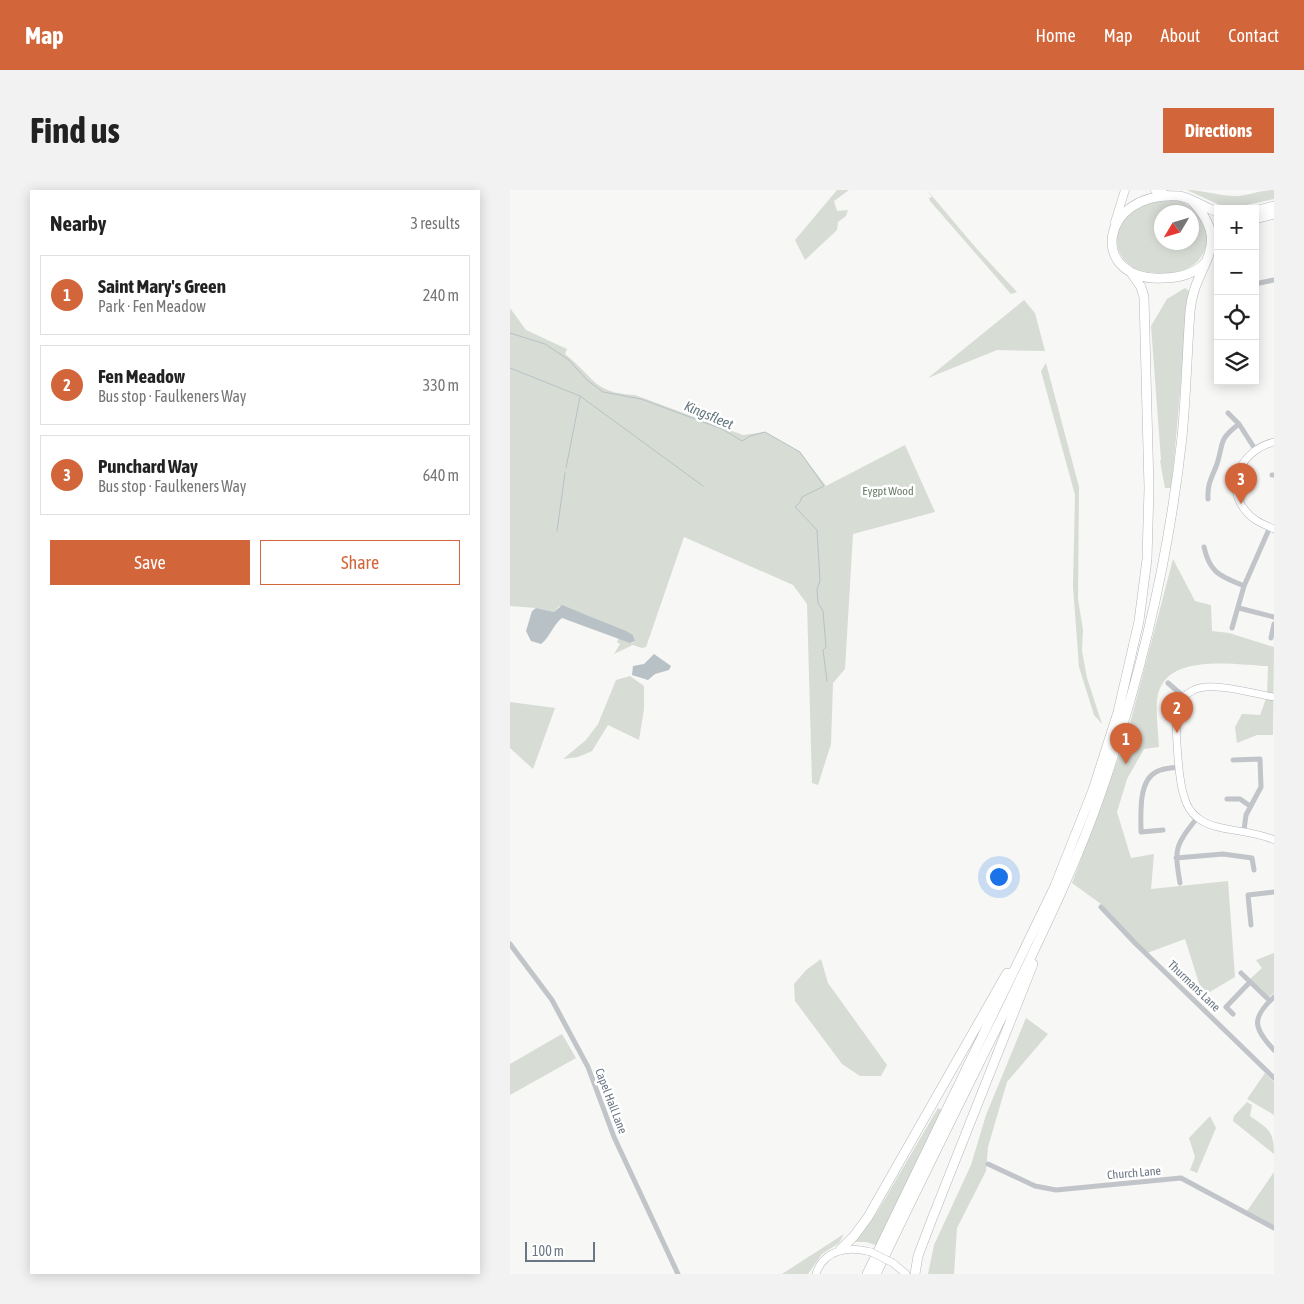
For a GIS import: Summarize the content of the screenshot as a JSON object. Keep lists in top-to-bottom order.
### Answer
{
  "streets": {
    "street": ["Thurmans Lane", "Capel Hall Lane", "Church Lane"]
  },
  "water": ["Kingsfleet"],
  "parks": ["Eygpt Wood"],
  "scale_bar": "100 m",
  "north": "bottom left",
  "page": {
    "header": "Map",
    "nav": [
      "Home",
      "Map",
      "About",
      "Contact"
    ],
    "buttons": [
      "Directions",
      ["Save", "Share"]
    ],
    "title": "Find us",
    "heading": ["Nearby", "3 results"],
    "map_buttons": ["+", "−"],
    "list": [
      {
        "mark": "1",
        "name": "Saint Mary's Green",
        "note": "Park · Fen Meadow",
        "value": "240 m"
      },
      {
        "mark": "2",
        "name": "Fen Meadow",
        "note": "Bus stop · Faulkeners Way",
        "value": "330 m"
      },
      {
        "mark": "3",
        "name": "Punchard Way",
        "note": "Bus stop · Faulkeners Way",
        "value": "640 m"
      }
    ],
    "pins": ["3", "2", "1"],
    "scale": "100 m"
  }
}
